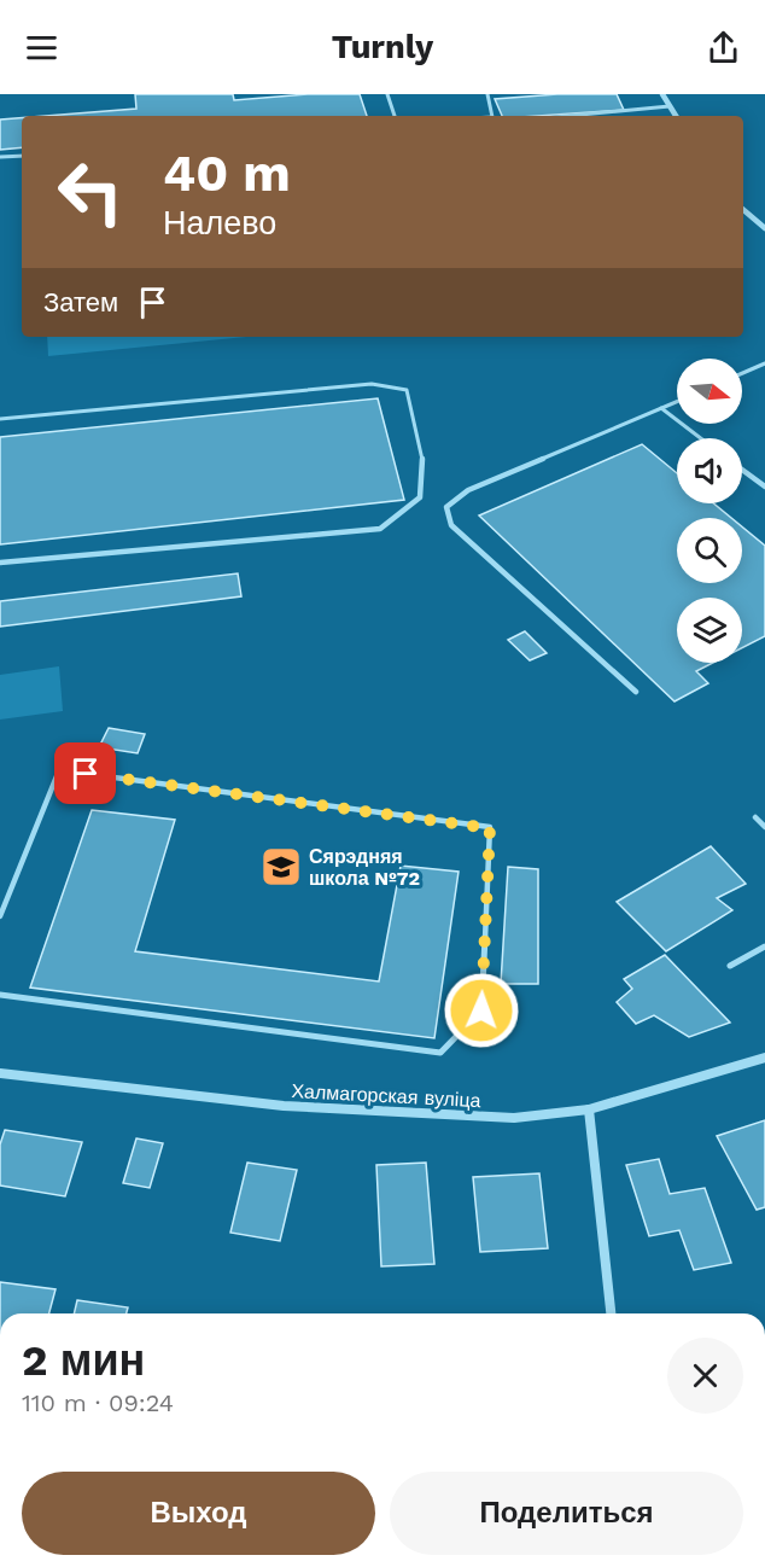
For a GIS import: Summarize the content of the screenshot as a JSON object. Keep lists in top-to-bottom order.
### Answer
{
  "streets": {
    "street": ["Халмагорская вуліца"]
  },
  "places": {
    "school or university": ["Сярэдняя школа №72"]
  },
  "north": "right",
  "page": {
    "header": "Turnly",
    "turn": ["40 m", "Налево"],
    "then": "Затем",
    "heading": ["2 мин", "110 m · 09:24"],
    "buttons": ["Выход", "Поделиться"]
  }
}
